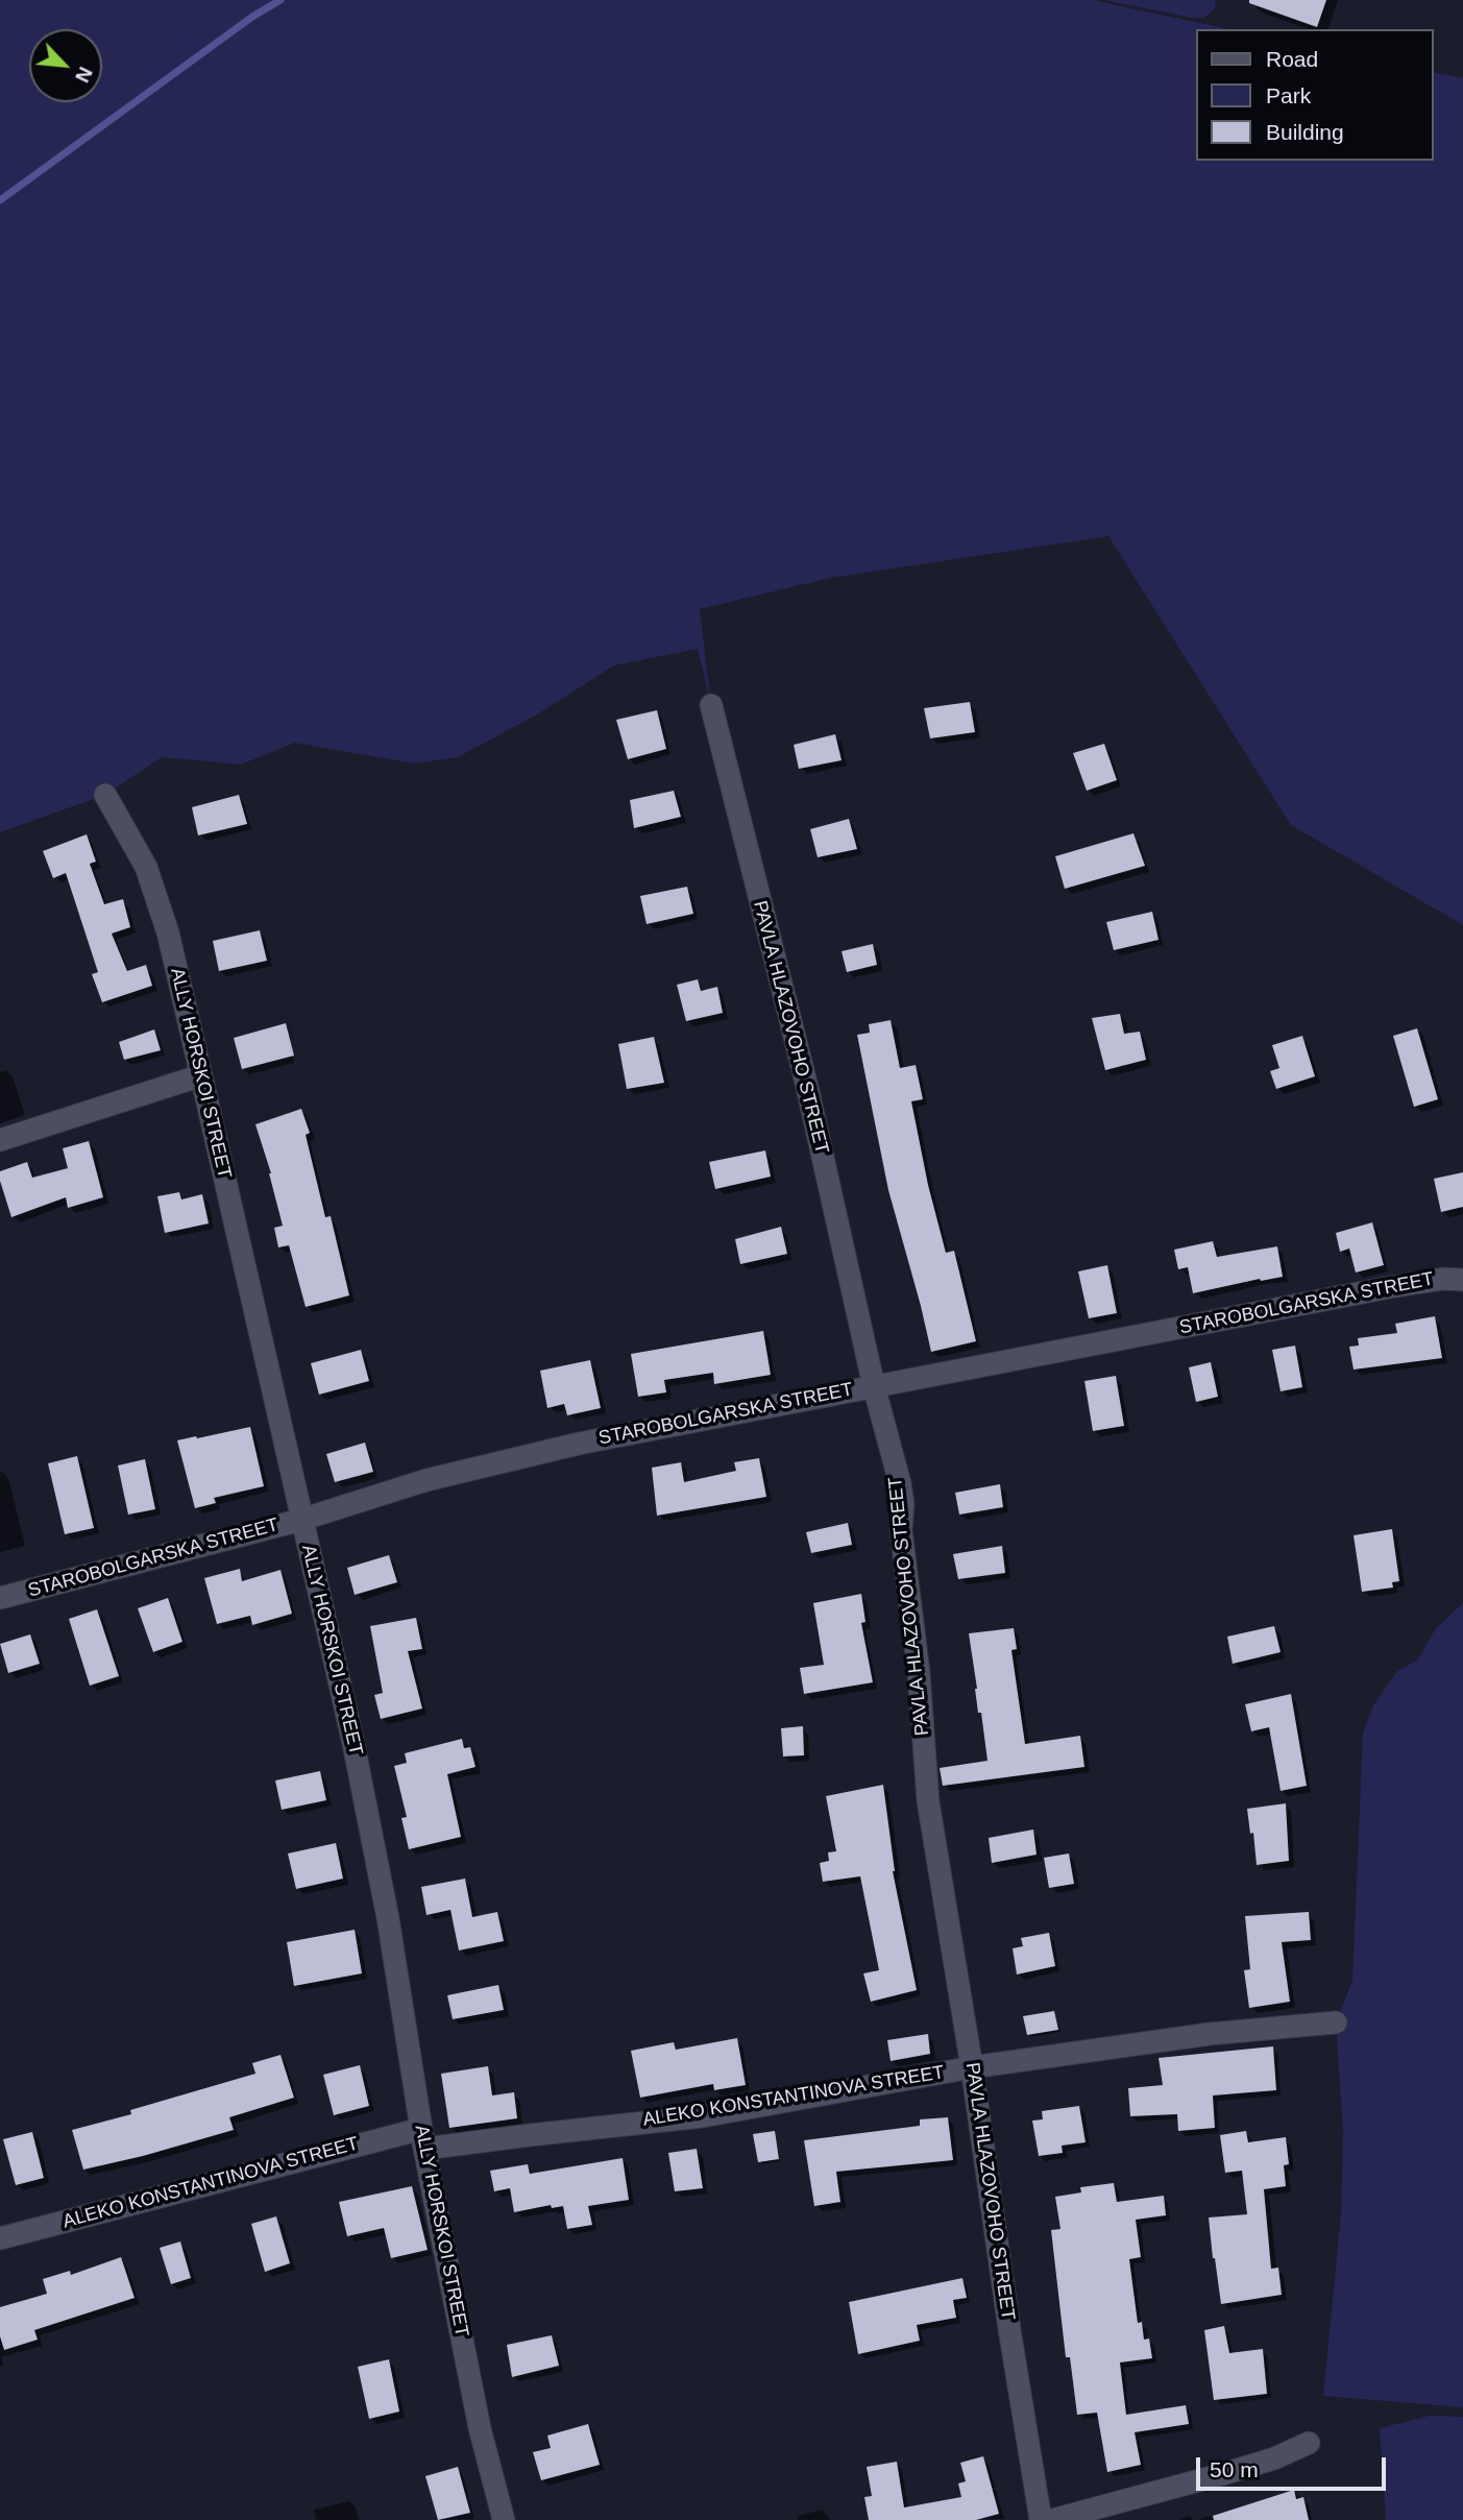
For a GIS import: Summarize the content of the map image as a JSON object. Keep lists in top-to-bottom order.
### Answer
{
  "streets": {
    "street": [
      "PAVLA HLAZOVOHO STREET",
      "ALLY HORSKOI STREET",
      "STAROBOLGARSKA STREET",
      "ALEKO KONSTANTINOVA STREET"
    ]
  },
  "crossings": [
    ["PAVLA HLAZOVOHO STREET", "STAROBOLGARSKA STREET"],
    ["PAVLA HLAZOVOHO STREET", "ALEKO KONSTANTINOVA STREET"],
    ["ALLY HORSKOI STREET", "STAROBOLGARSKA STREET"],
    ["ALLY HORSKOI STREET", "ALEKO KONSTANTINOVA STREET"]
  ],
  "legend": ["Road", "Park", "Building"],
  "scale_bar": "50 m",
  "north": "bottom right"
}
